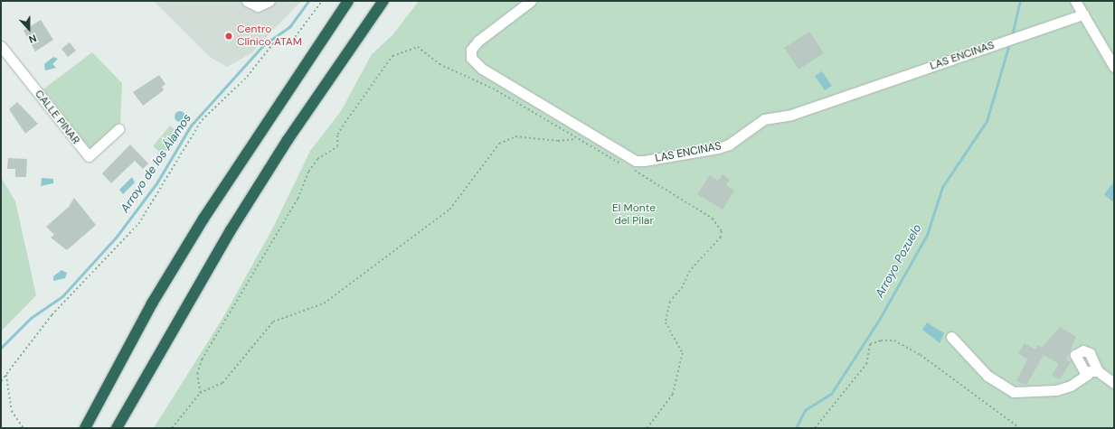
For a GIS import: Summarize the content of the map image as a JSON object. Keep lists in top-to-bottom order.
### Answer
{
  "streets": {
    "street": ["LAS ENCINAS", "CALLE PINAR"]
  },
  "water": ["Arroyo de los Álamos", "Arroyo Pozuelo"],
  "parks": ["El Monte del Pilar"],
  "places": ["Centro Clínico ATAM"],
  "north": "bottom"
}
